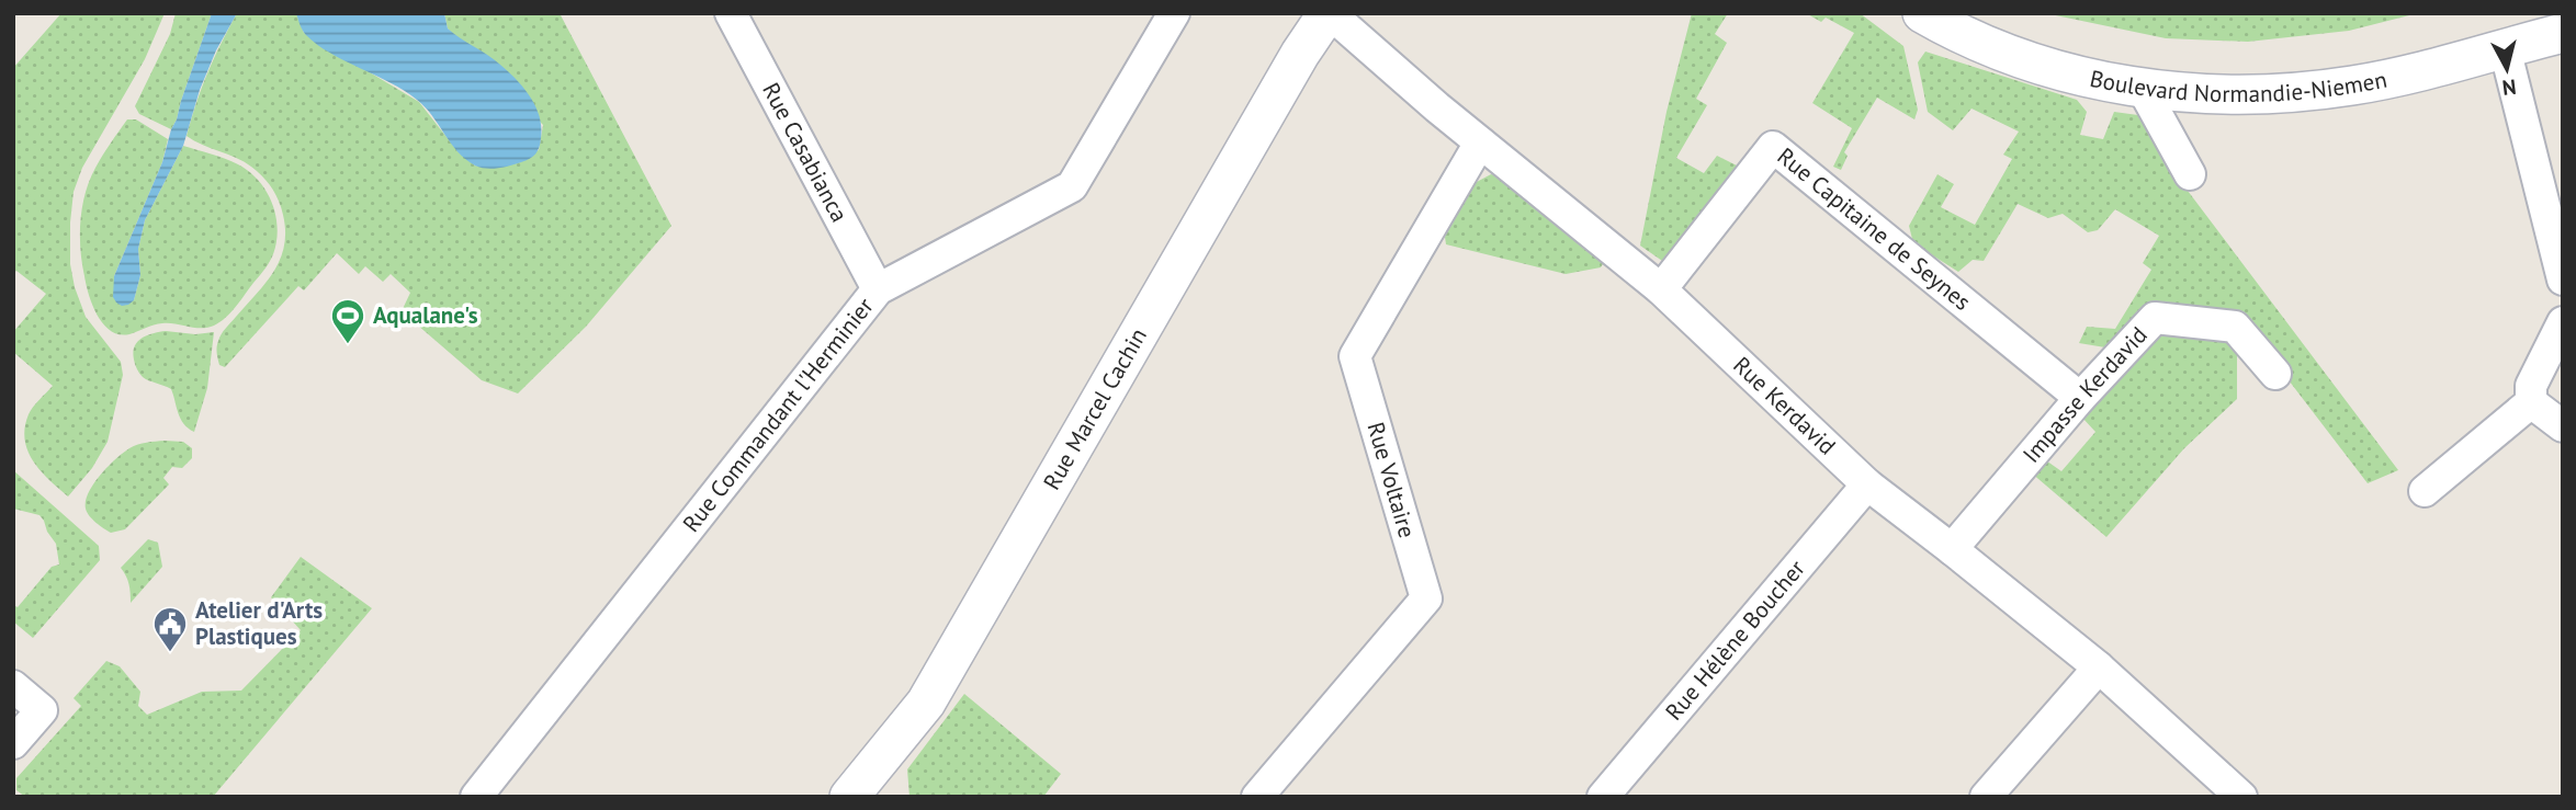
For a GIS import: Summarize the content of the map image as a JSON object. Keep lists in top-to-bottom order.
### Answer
{
  "streets": {
    "street": [
      "Boulevard Normandie-Niemen",
      "Rue Casabianca",
      "Rue Capitaine de Seynes",
      "Impasse Kerdavid",
      "Rue Kerdavid",
      "Rue Marcel Cachin",
      "Rue Commandant l'Herminier",
      "Rue Voltaire",
      "Rue Hélène Boucher"
    ]
  },
  "crossings": [
    ["Rue Casabianca", "Rue Commandant l'Herminier"],
    ["Rue Capitaine de Seynes", "Impasse Kerdavid"],
    ["Rue Capitaine de Seynes", "Rue Kerdavid"],
    ["Impasse Kerdavid", "Rue Kerdavid"],
    ["Rue Kerdavid", "Rue Marcel Cachin"],
    ["Rue Kerdavid", "Rue Voltaire"],
    ["Rue Kerdavid", "Rue Hélène Boucher"]
  ],
  "places": {
    "sports": ["Aqualane's"],
    "public building": ["Atelier d'Arts Plastiques"]
  },
  "north": "bottom"
}
